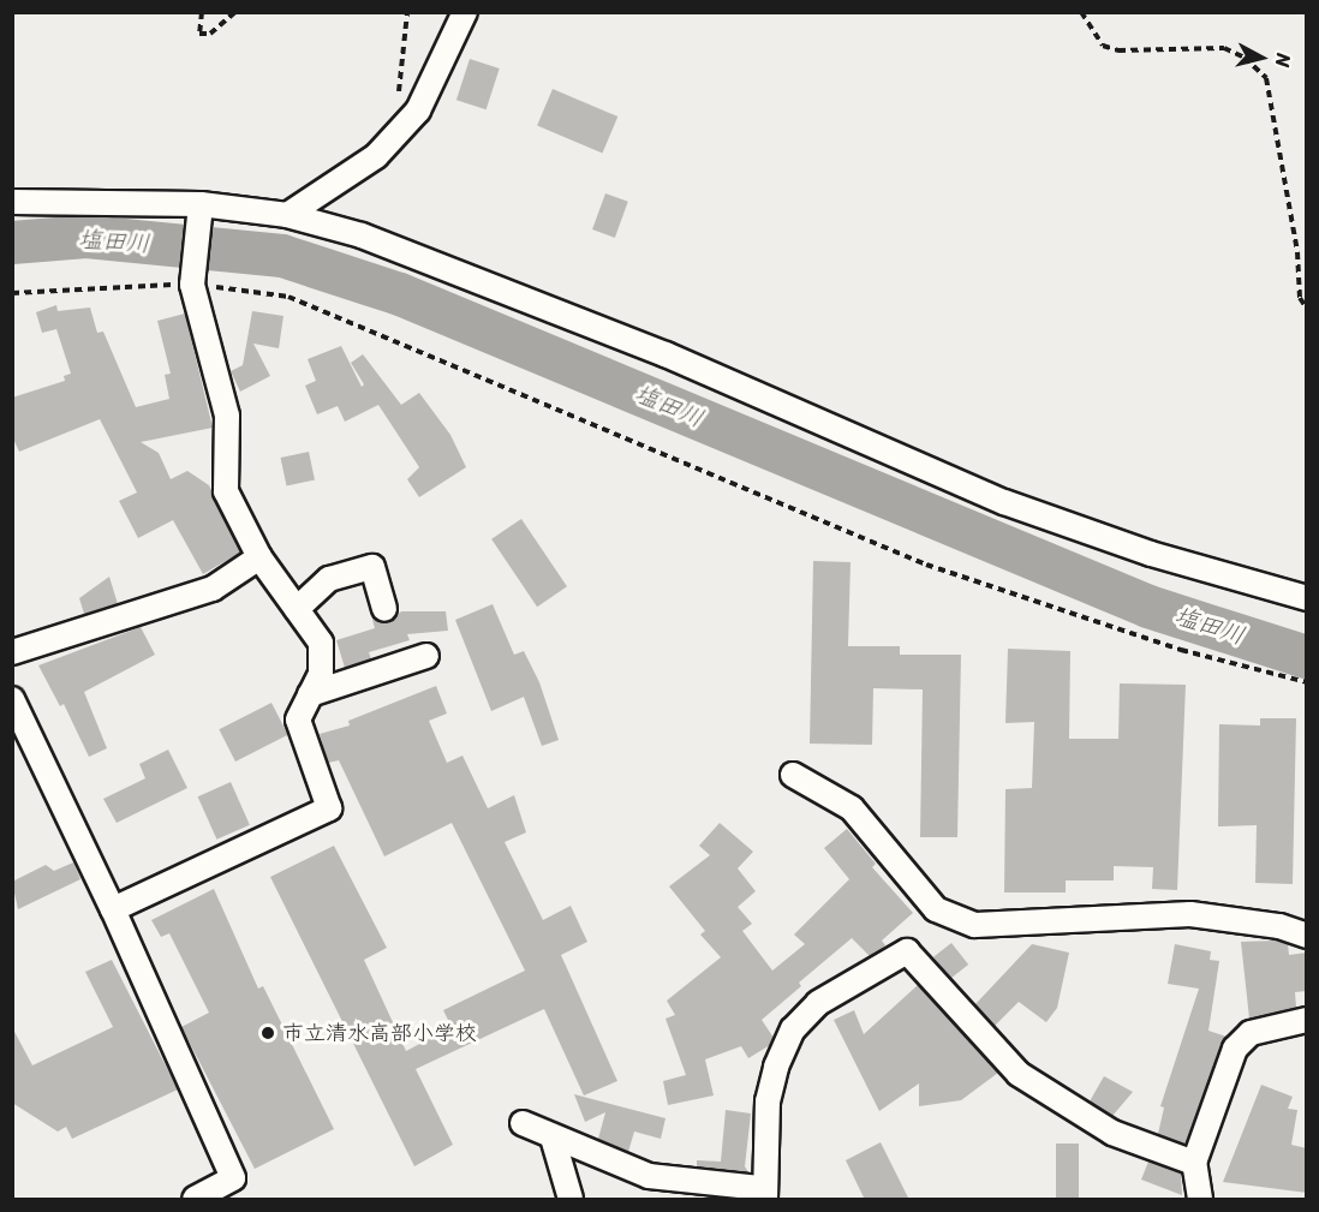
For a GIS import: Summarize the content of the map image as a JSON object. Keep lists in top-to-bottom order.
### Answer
{
  "water": ["塩田川"],
  "places": ["市立清水高部小学校"],
  "north": "right"
}
